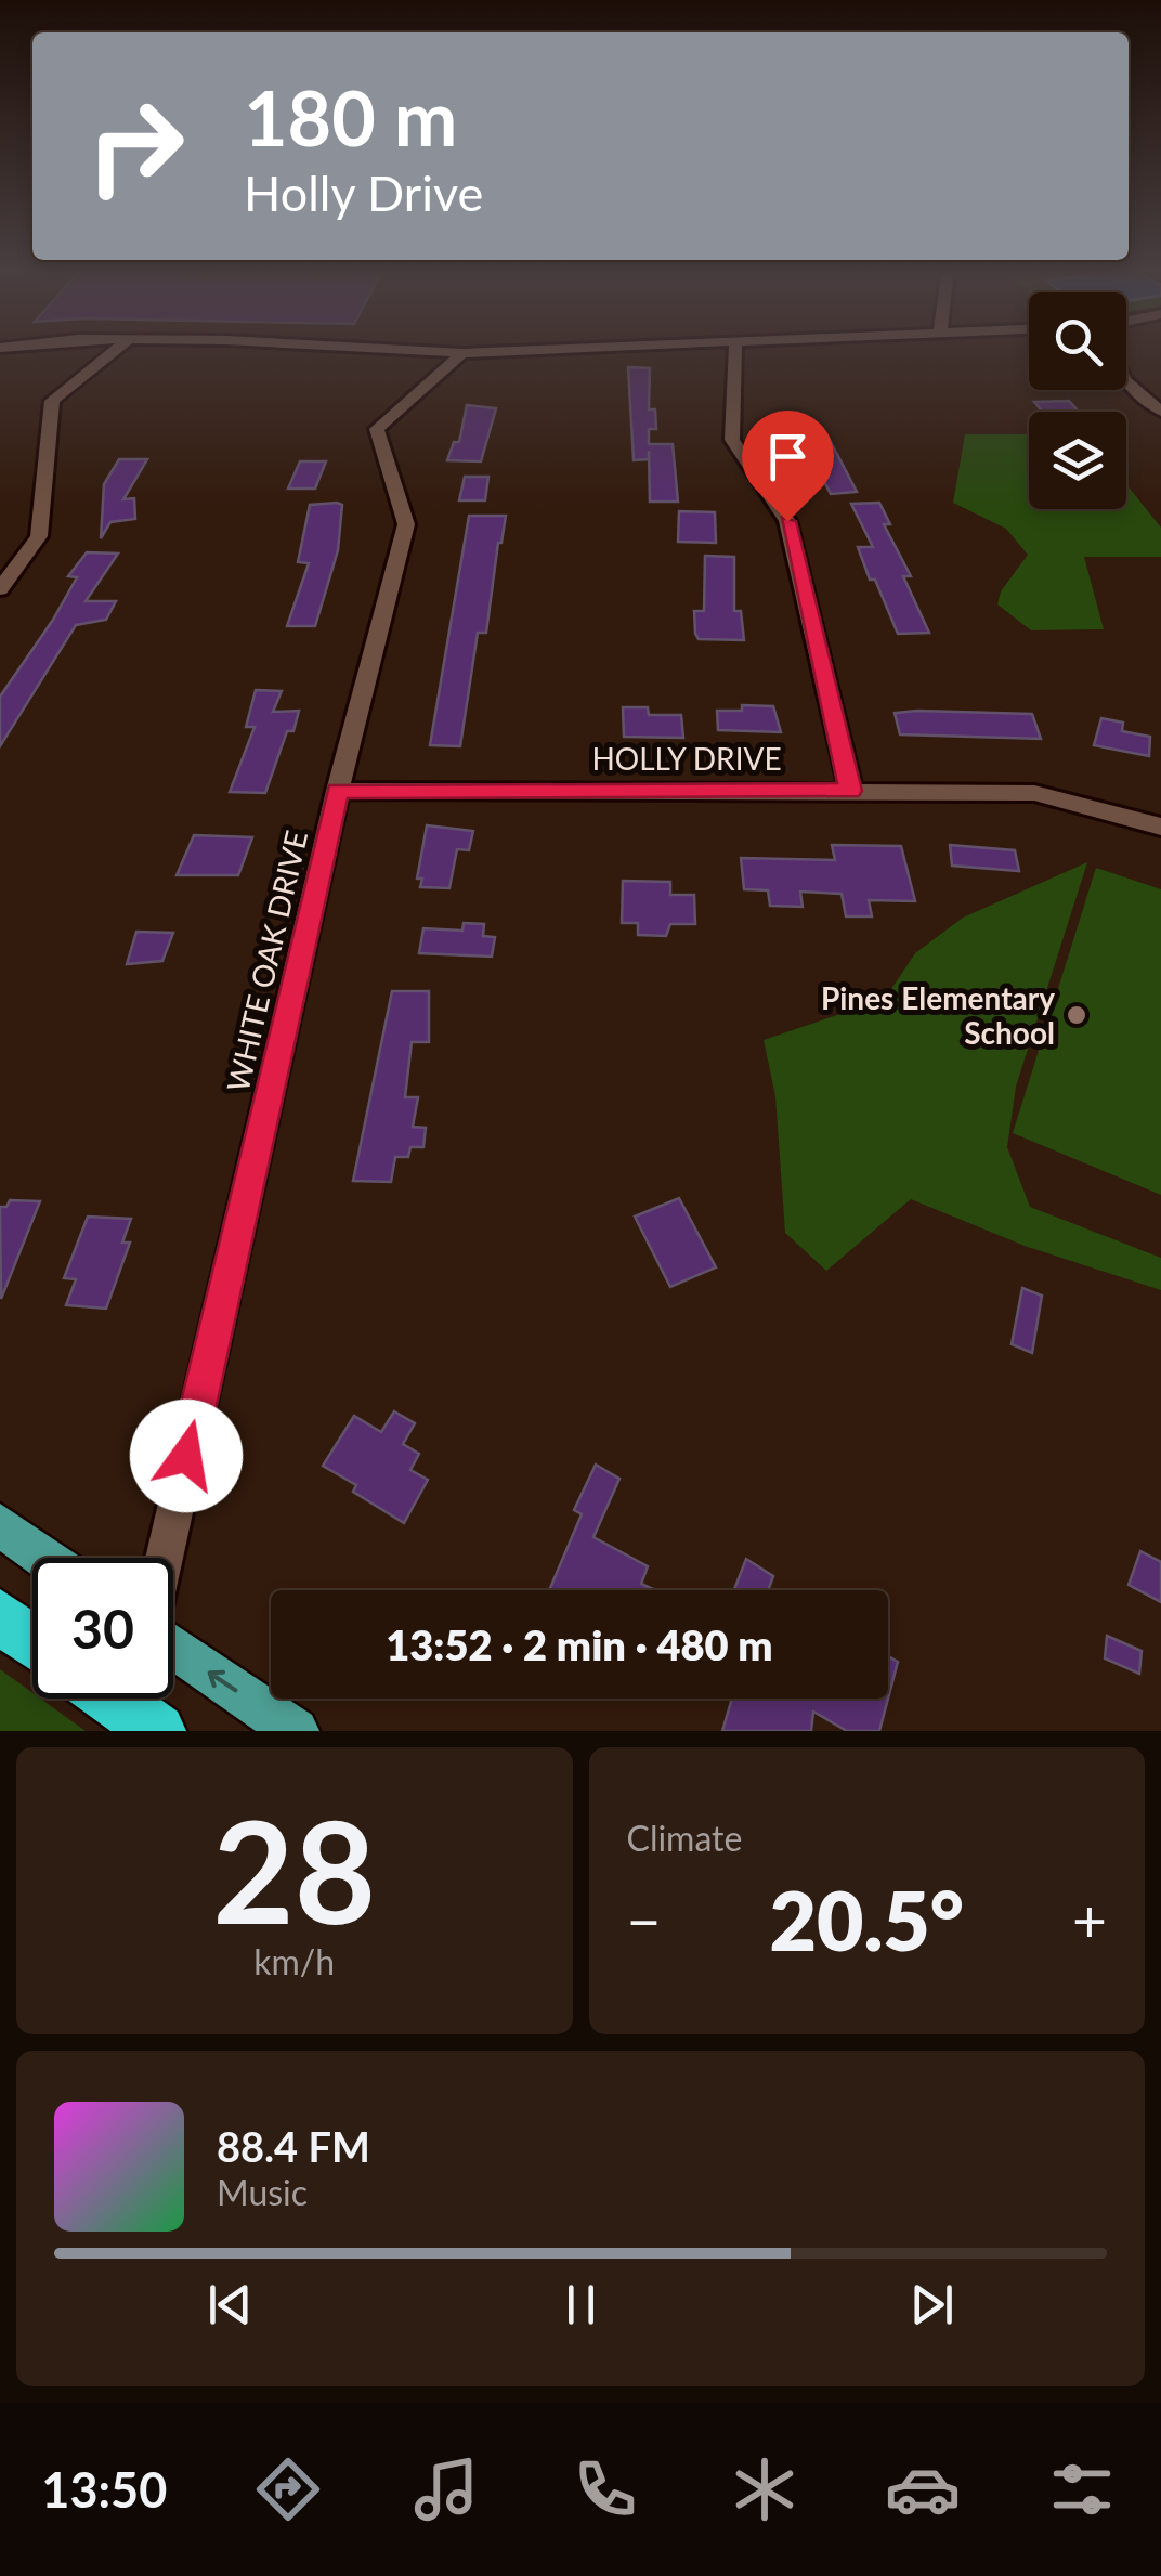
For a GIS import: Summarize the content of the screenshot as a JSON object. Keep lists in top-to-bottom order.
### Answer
{
  "streets": {
    "street": ["HOLLY DRIVE", "WHITE OAK DRIVE"]
  },
  "crossings": [
    ["HOLLY DRIVE", "WHITE OAK DRIVE"]
  ],
  "places": ["Pines Elementary School"],
  "page": {
    "turn": ["180 m", "Holly Drive"],
    "limit": "30",
    "trip": "13:52 · 2 min · 480 m",
    "tile": [
      ["28", "km/h"],
      "Climate"
    ],
    "heat": ["−", "20.5°", "+"],
    "song": ["88.4 FM", "Music"],
    "tabs": "13:50"
  }
}
